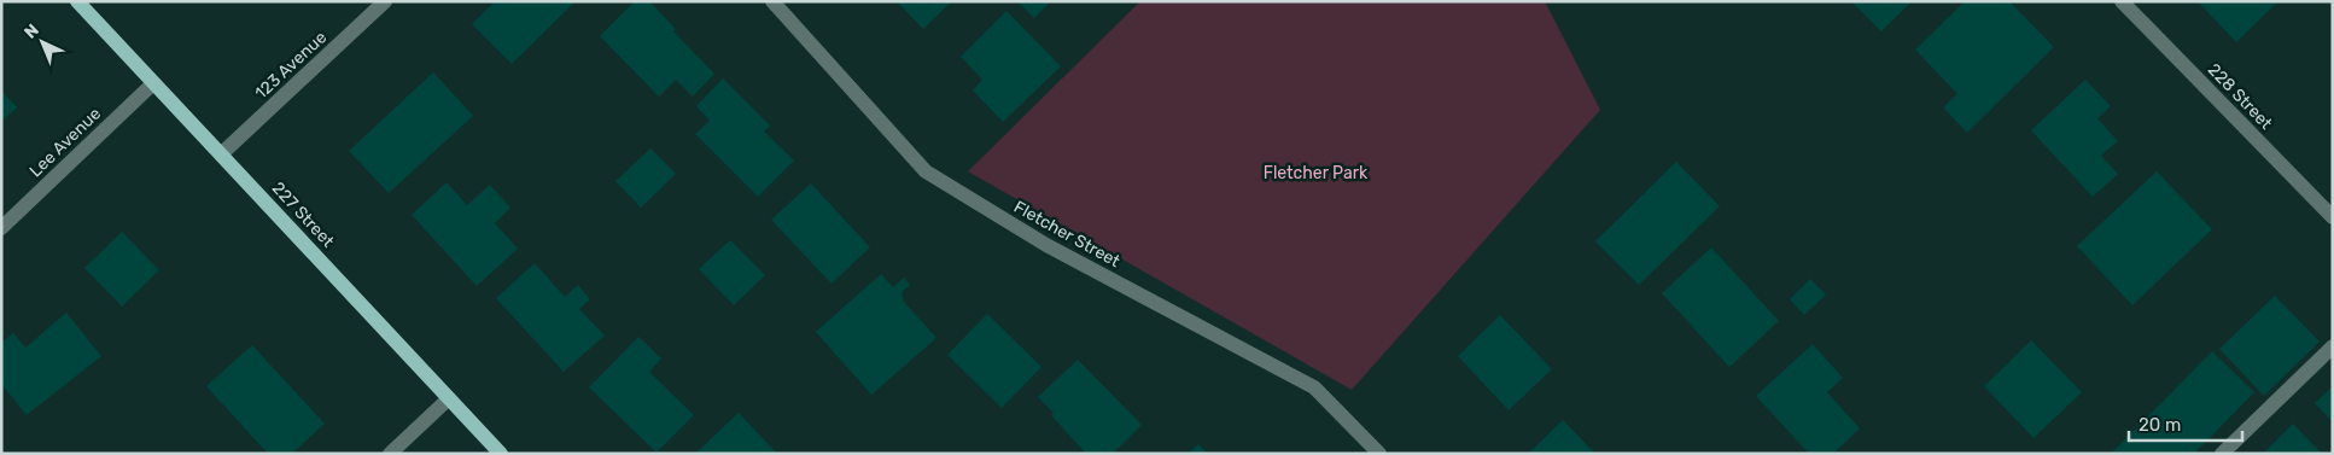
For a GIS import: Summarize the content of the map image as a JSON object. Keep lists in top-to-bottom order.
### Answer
{
  "streets": {
    "main road": ["227 Street"],
    "street": [
      "123 Avenue",
      "228 Street",
      "Lee Avenue",
      "Fletcher Street"
    ]
  },
  "crossings": [
    ["123 Avenue", "227 Street"],
    ["Lee Avenue", "227 Street"]
  ],
  "parks": ["Fletcher Park"],
  "scale_bar": "20 m",
  "north": "top left"
}
